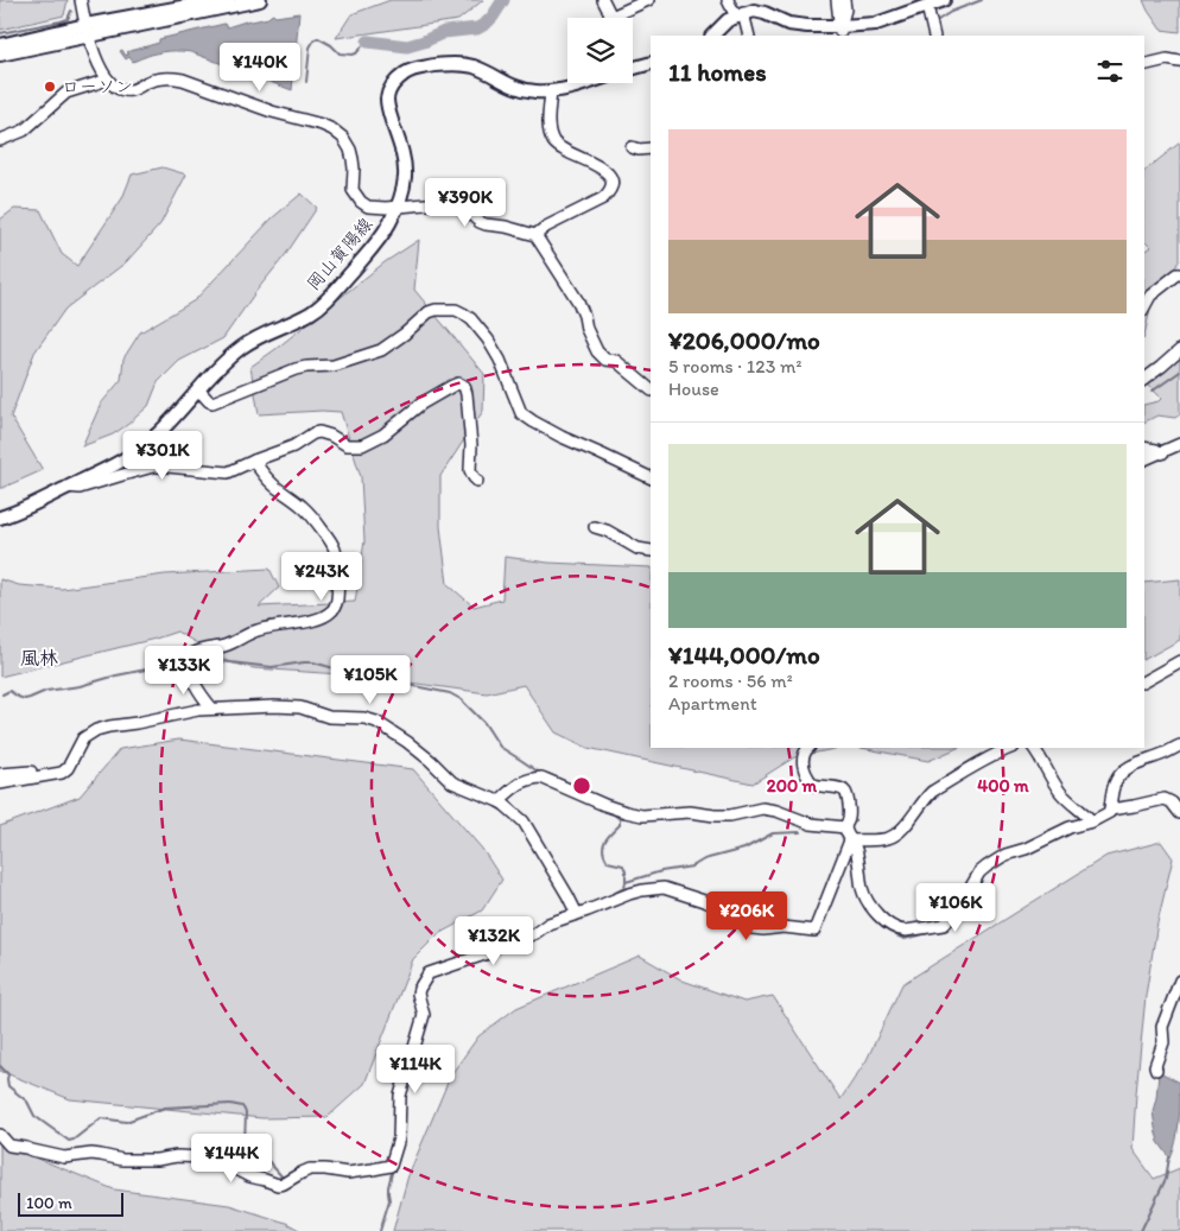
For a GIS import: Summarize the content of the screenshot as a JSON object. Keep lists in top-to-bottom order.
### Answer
{
  "streets": {
    "main road": ["岡山賀陽線"]
  },
  "districts": ["風林"],
  "places": ["ローソン"],
  "scale_bar": "100 m",
  "page": {
    "heading": "11 homes",
    "price": [
      "¥140K",
      "¥390K",
      "¥301K",
      "¥243K",
      "¥133K",
      "¥105K",
      "¥106K",
      "¥206K",
      "¥132K",
      "¥114K",
      "¥144K"
    ],
    "list": [
      {
        "name": "¥206,000/mo",
        "note": "5 rooms · 123 m² · House"
      },
      {
        "name": "¥144,000/mo",
        "note": "2 rooms · 56 m² · Apartment"
      }
    ],
    "scale": "100 m"
  },
  "rings": ["200 m", "400 m"]
}
